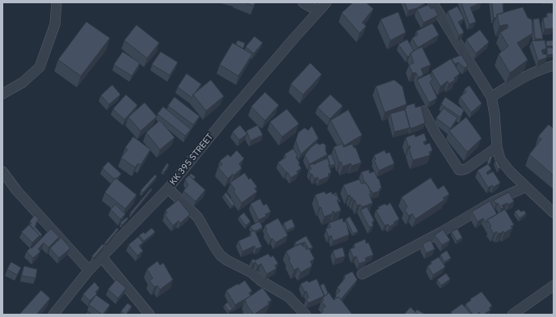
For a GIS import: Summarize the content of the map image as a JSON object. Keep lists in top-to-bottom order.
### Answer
{
  "streets": {
    "street": ["KK 395 STREET"]
  }
}
